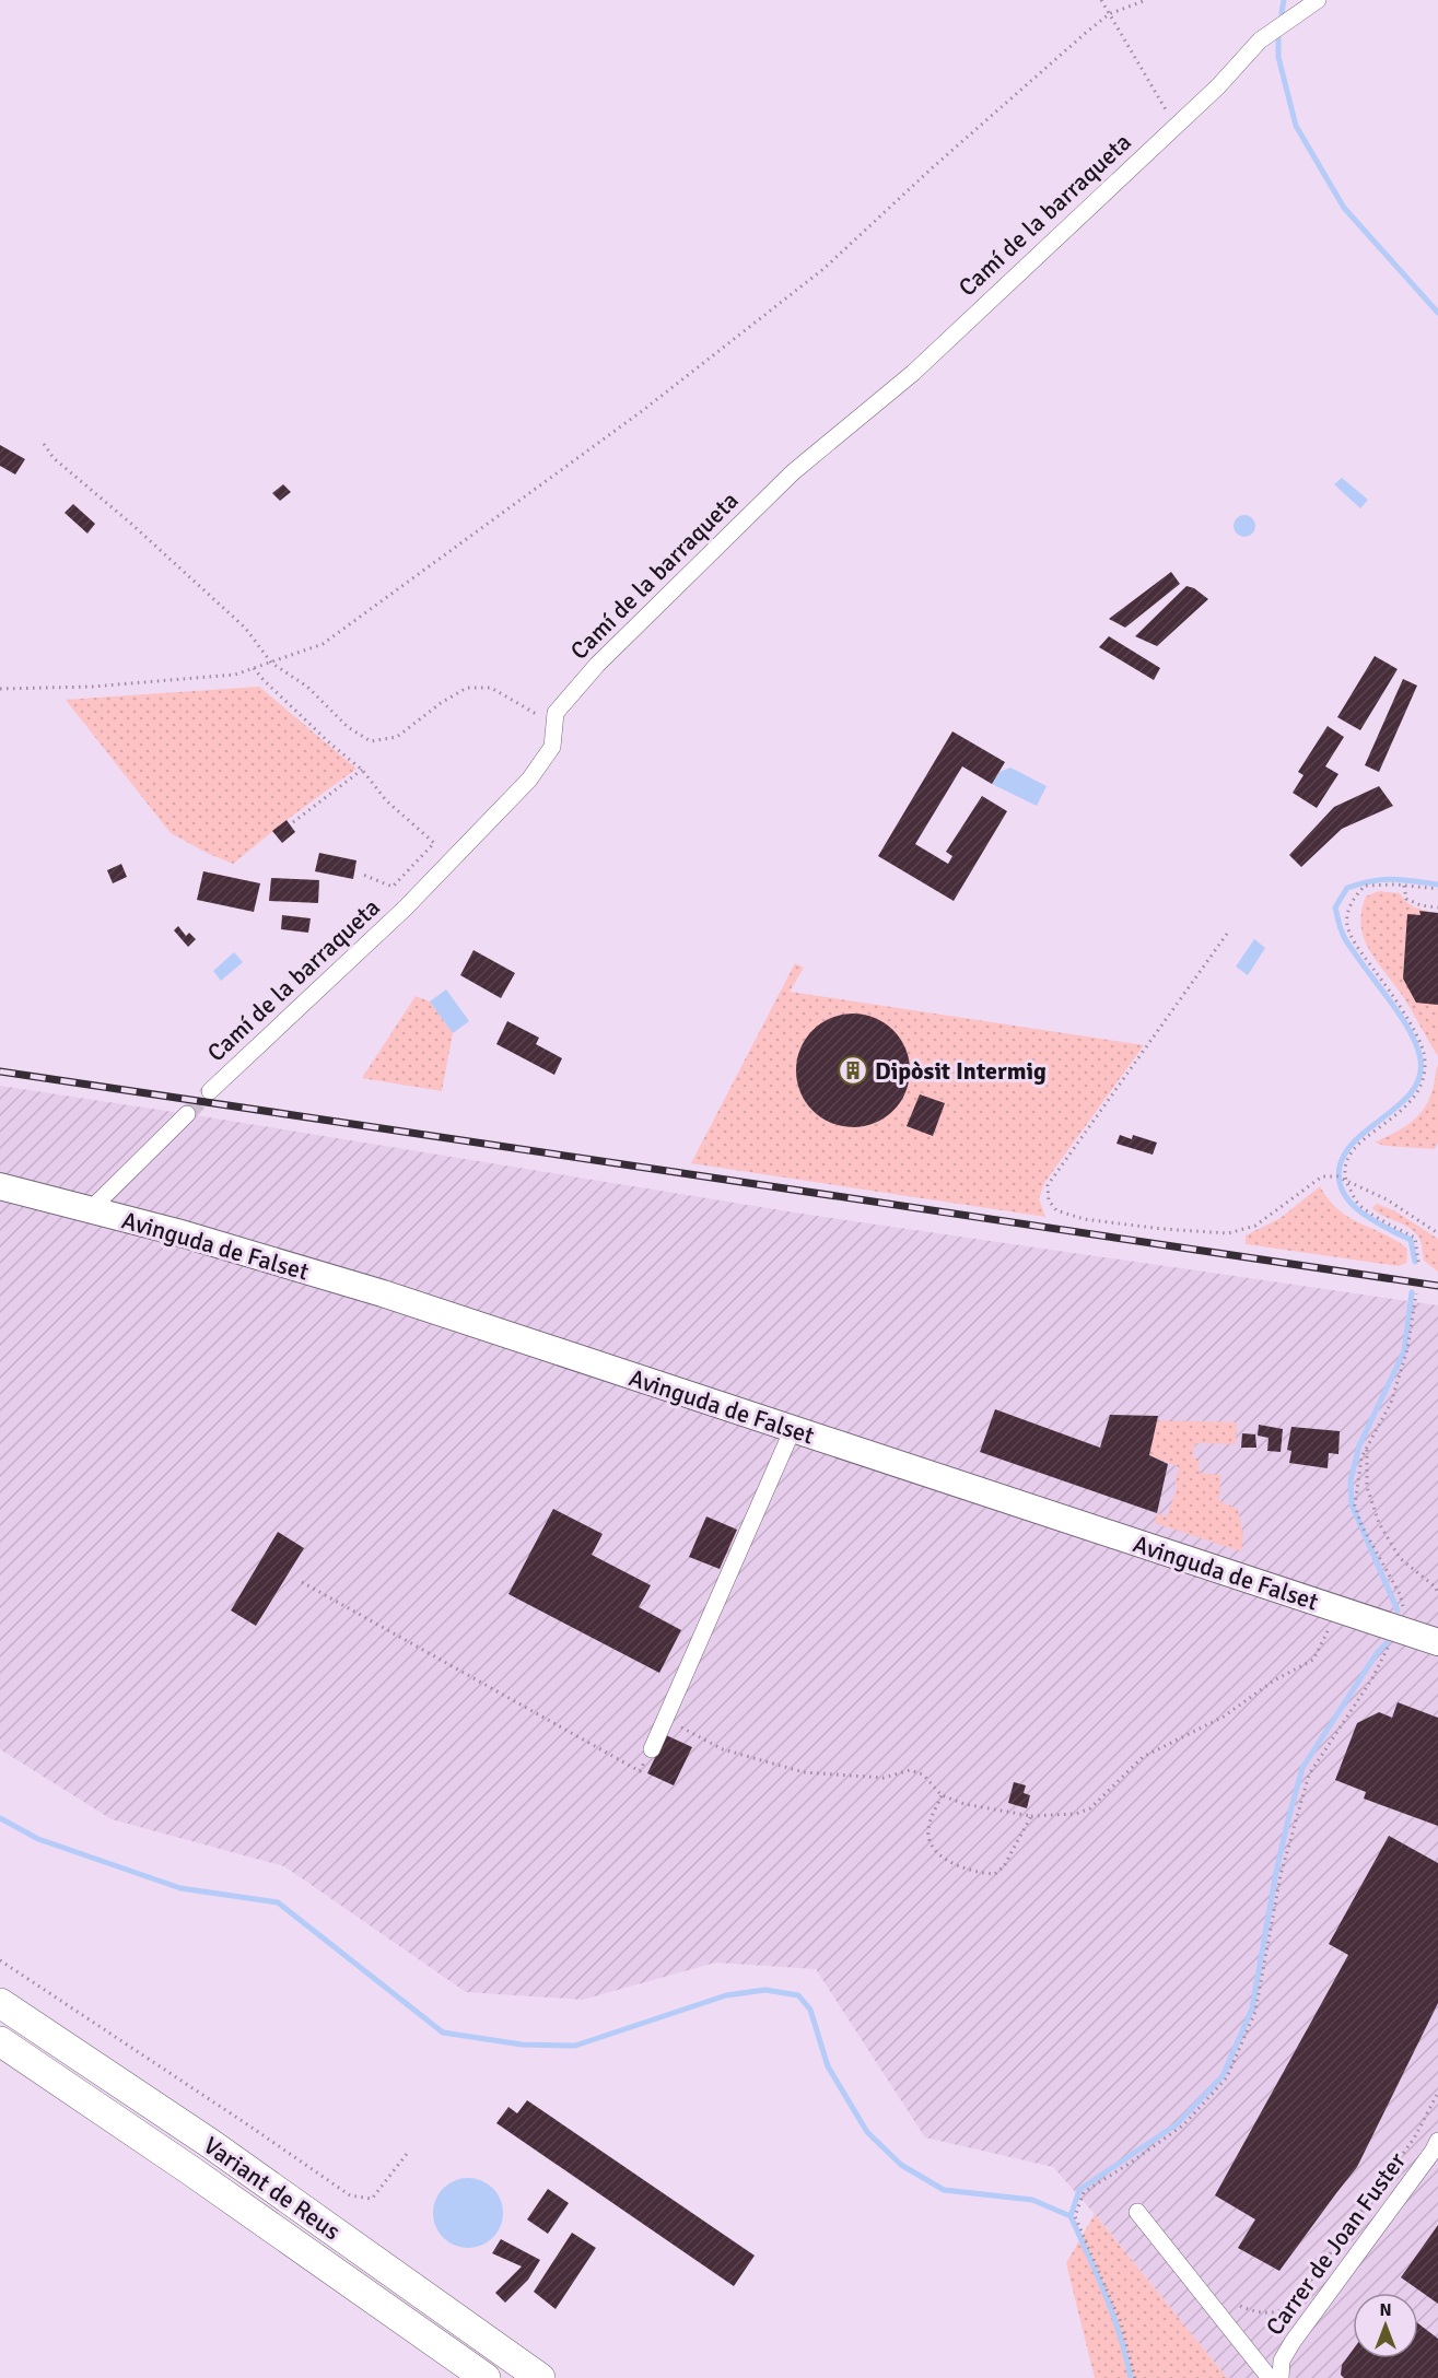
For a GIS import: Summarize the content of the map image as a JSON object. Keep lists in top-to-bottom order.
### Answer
{
  "streets": {
    "highway": ["Variant de Reus"],
    "main road": ["Avinguda de Falset"],
    "street": ["Camí de la barraqueta", "Carrer de Joan Fuster"]
  },
  "places": {
    "building": ["Dipòsit Intermig"]
  },
  "north": "top"
}
